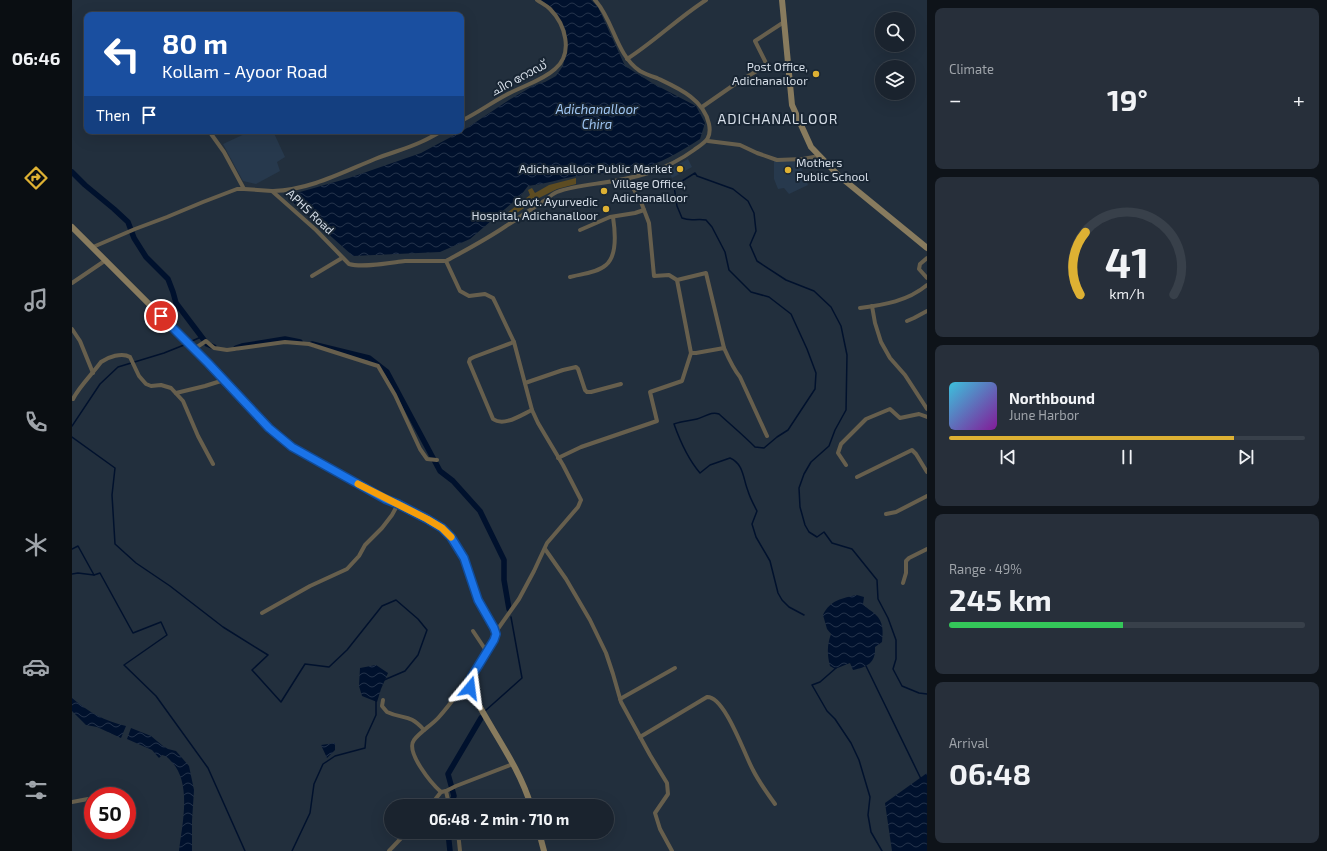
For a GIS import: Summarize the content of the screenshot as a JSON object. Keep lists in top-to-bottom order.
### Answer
{
  "streets": {
    "street": ["ചിറ റോഡ്", "APHS Road"]
  },
  "districts": ["ADICHANALLOOR"],
  "water": ["Adichanalloor Chira"],
  "places": [
    "Post Office, Adichanalloor",
    "Adichanalloor Public Market",
    "Mothers Public School",
    "Village Office, Adichanalloor",
    "Govt. Ayurvedic Hospital, Adichanalloor"
  ],
  "page": {
    "tabs": "06:46",
    "tile": [
      "Climate",
      ["Range · 49%", "245 km"],
      ["Arrival", "06:48"]
    ],
    "turn": ["80 m", "Kollam - Ayoor Road"],
    "heat": ["−", "19°", "+"],
    "then": "Then",
    "song": ["Northbound", "June Harbor"],
    "limit": "50",
    "trip": "06:48 · 2 min · 710 m",
    "gauge": ["41", "km/h"]
  }
}
